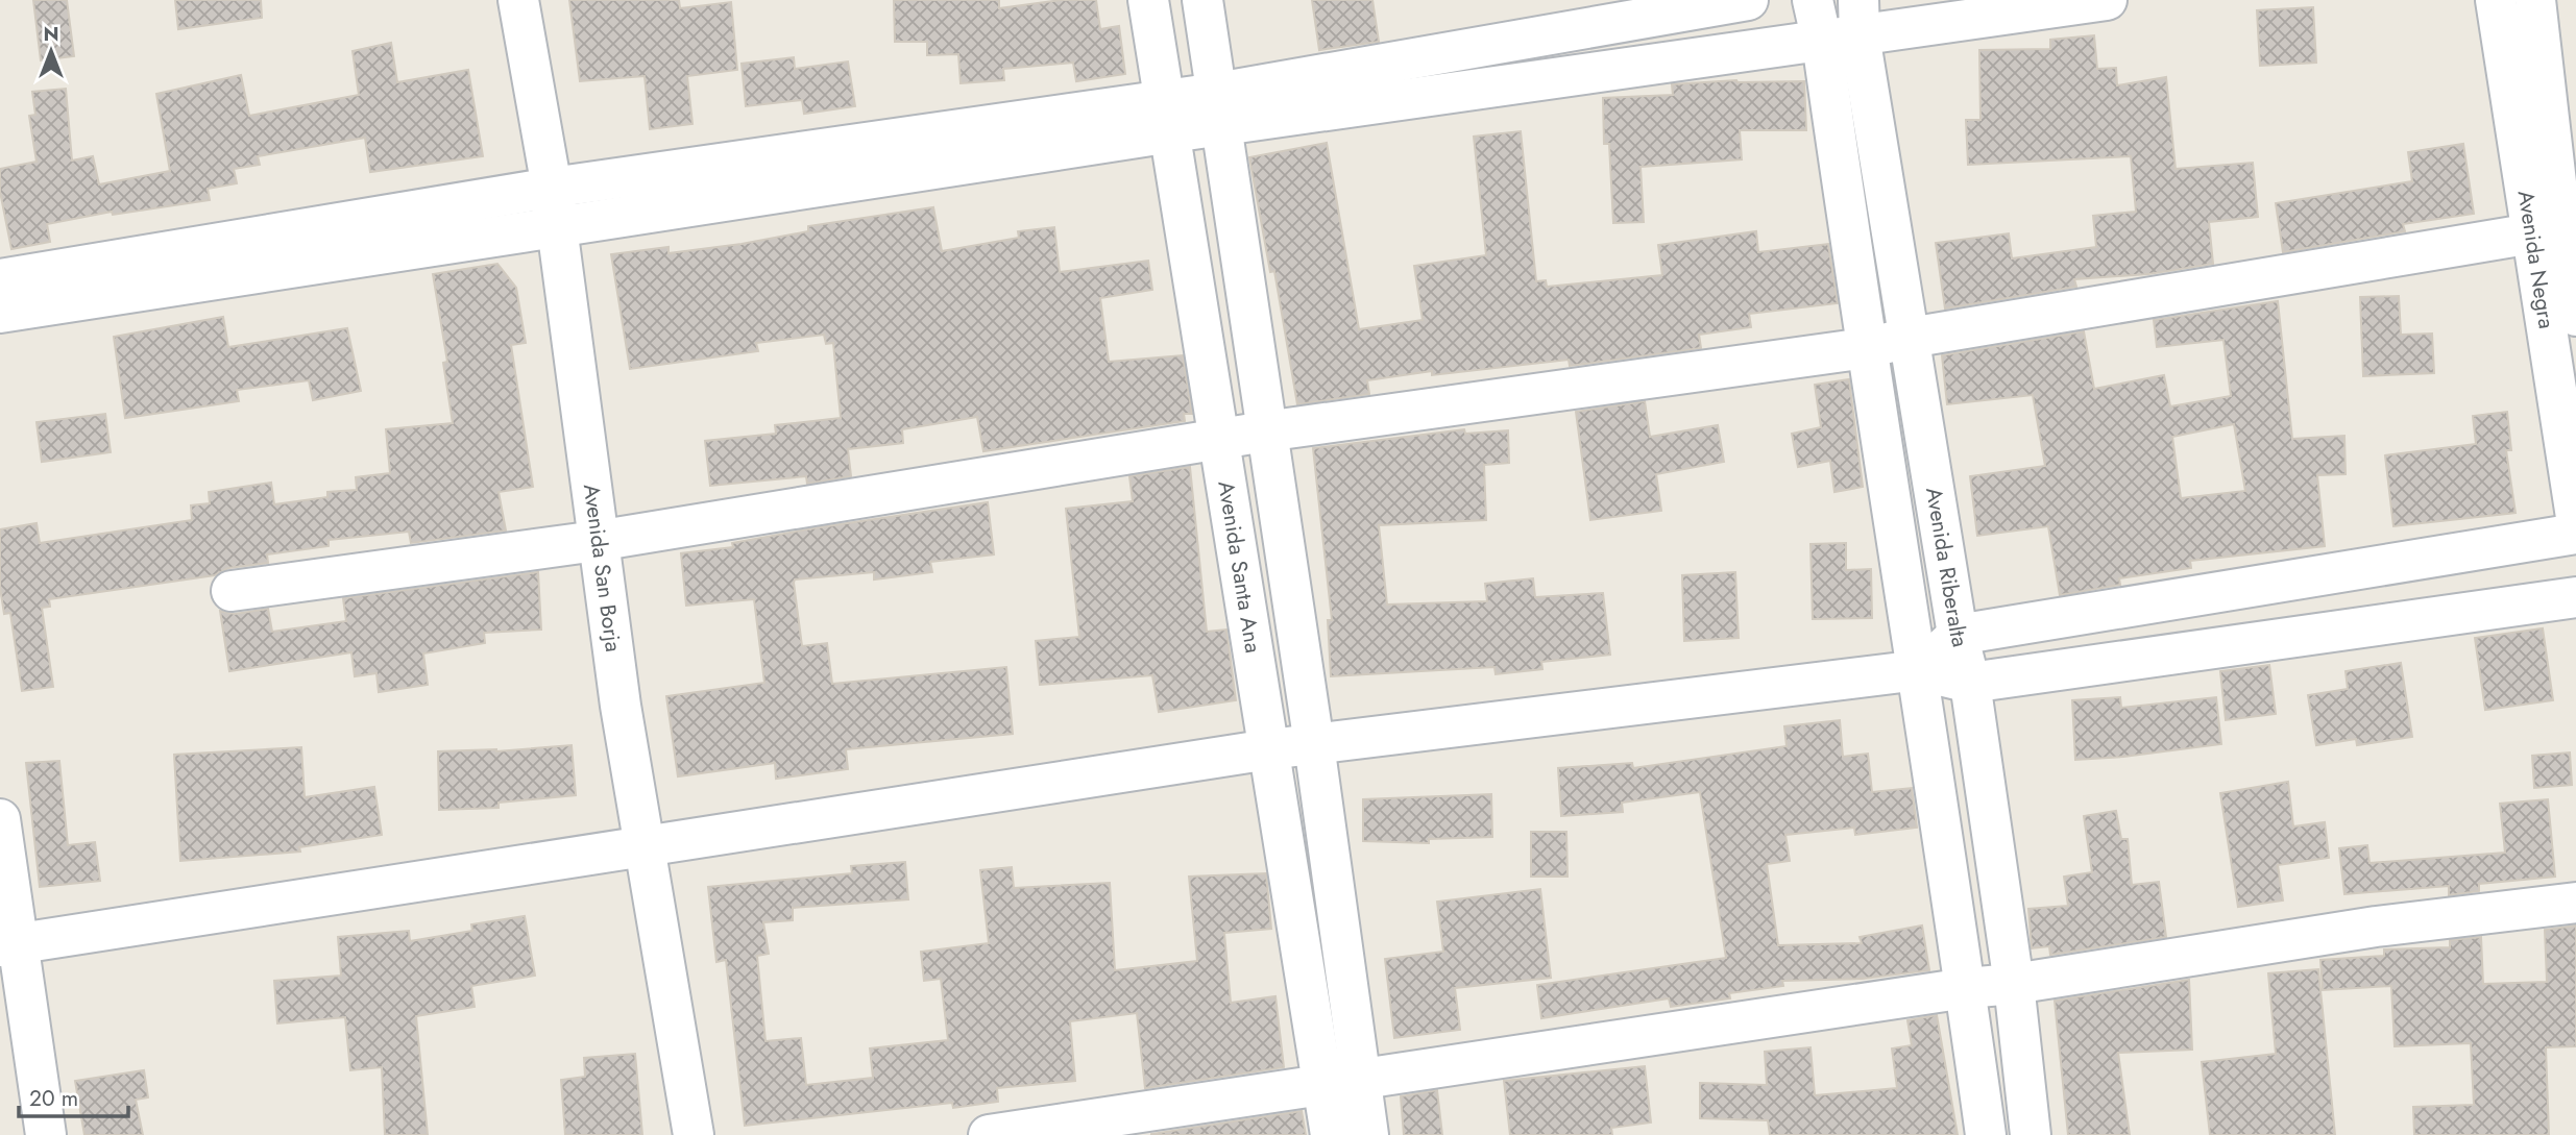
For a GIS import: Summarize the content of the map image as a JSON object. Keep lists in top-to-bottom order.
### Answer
{
  "streets": {
    "street": [
      "Avenida Negra",
      "Avenida Riberalta",
      "Avenida San Borja",
      "Avenida Santa Ana"
    ]
  },
  "scale_bar": "20 m",
  "north": "top"
}
